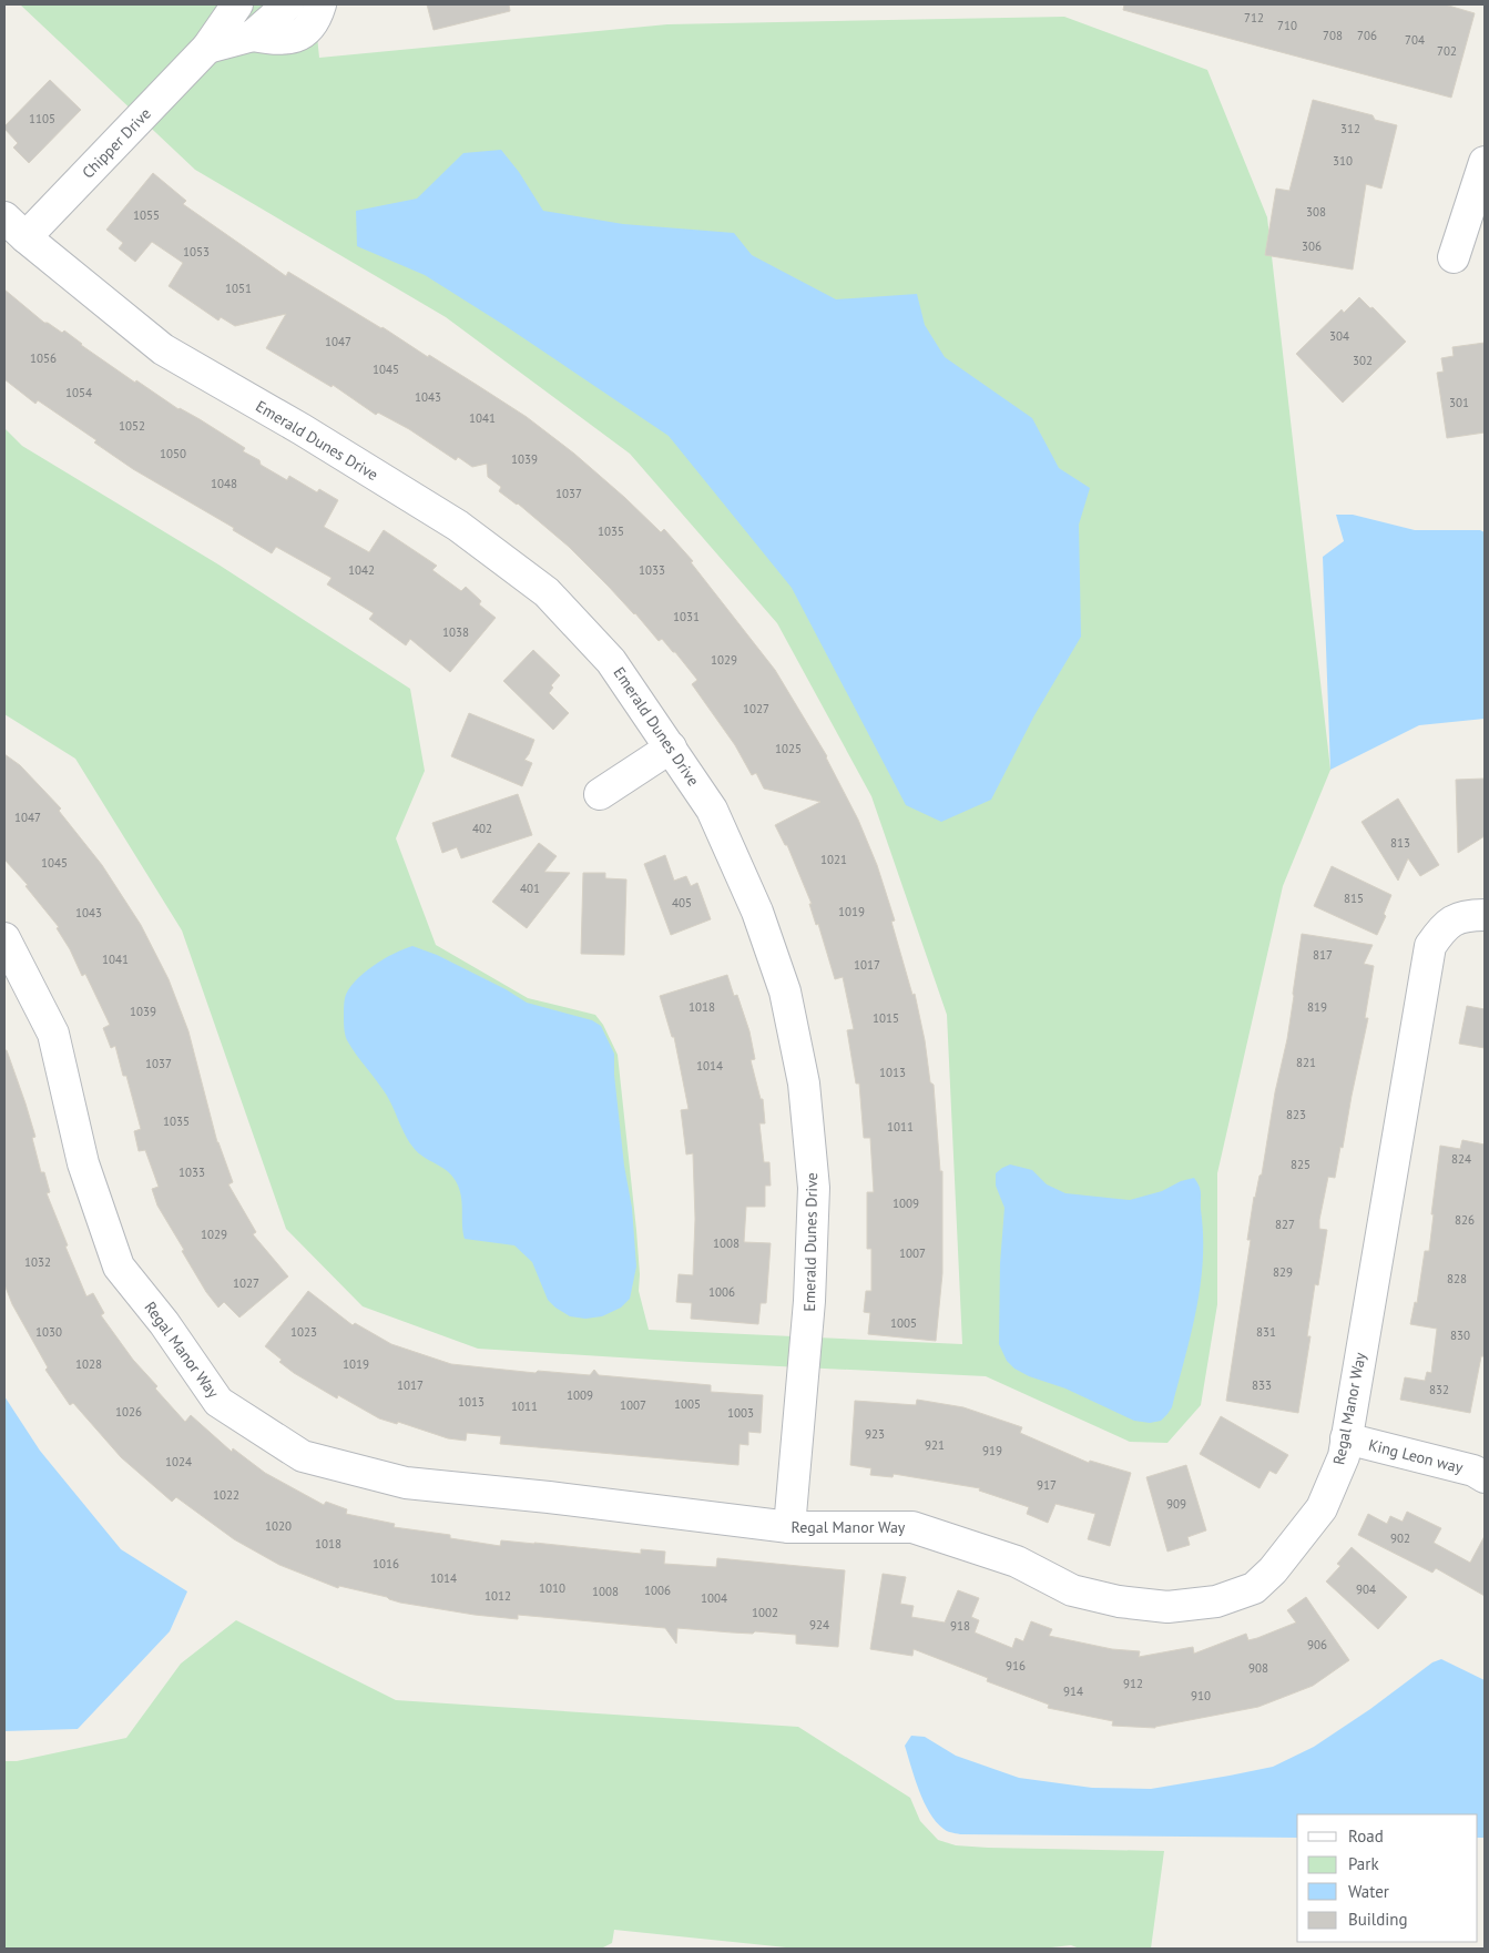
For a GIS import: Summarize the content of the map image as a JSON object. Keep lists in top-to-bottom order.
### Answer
{
  "streets": {
    "street": [
      "Chipper Drive",
      "Emerald Dunes Drive",
      "Regal Manor Way",
      "King Leon way"
    ]
  },
  "crossings": [
    ["Chipper Drive", "Emerald Dunes Drive"],
    ["Emerald Dunes Drive", "Regal Manor Way"],
    ["Regal Manor Way", "King Leon way"]
  ],
  "house_numbers": [
    "712",
    "710",
    "708",
    "706",
    "704",
    "702",
    "1105",
    "312",
    "310",
    "308",
    "1055",
    "306",
    "1053",
    "1051",
    "304",
    "1047",
    "1056",
    "302",
    "1045",
    "1054",
    "1043",
    "301",
    "1041",
    "1052",
    "1050",
    "1039",
    "1048",
    "1037",
    "1035",
    "1042",
    "1033",
    "1031",
    "1038",
    "1029",
    "1027",
    "1025",
    "1047",
    "402",
    "813",
    "1021",
    "1045",
    "401",
    "815",
    "405",
    "1019",
    "1043",
    "817",
    "1041",
    "1017",
    "1018",
    "819",
    "1039",
    "1015",
    "821",
    "1037",
    "1014",
    "1013",
    "823",
    "1035",
    "1011",
    "824",
    "825",
    "1033",
    "1009",
    "826",
    "827",
    "1029",
    "1008",
    "1007",
    "1032",
    "829",
    "828",
    "1027",
    "1006",
    "1005",
    "1030",
    "1023",
    "831",
    "830",
    "1028",
    "1019",
    "1017",
    "833",
    "832",
    "1009",
    "1013",
    "1005",
    "1007",
    "1011",
    "1026",
    "1003",
    "923",
    "921",
    "919",
    "1024",
    "917",
    "1022",
    "909",
    "1020",
    "902",
    "1018",
    "1016",
    "1014",
    "1010",
    "904",
    "1006",
    "1008",
    "1012",
    "1004",
    "1002",
    "924",
    "918",
    "906",
    "916",
    "908",
    "912",
    "914",
    "910"
  ],
  "legend": [
    "Road",
    "Park",
    "Water",
    "Building"
  ]
}
